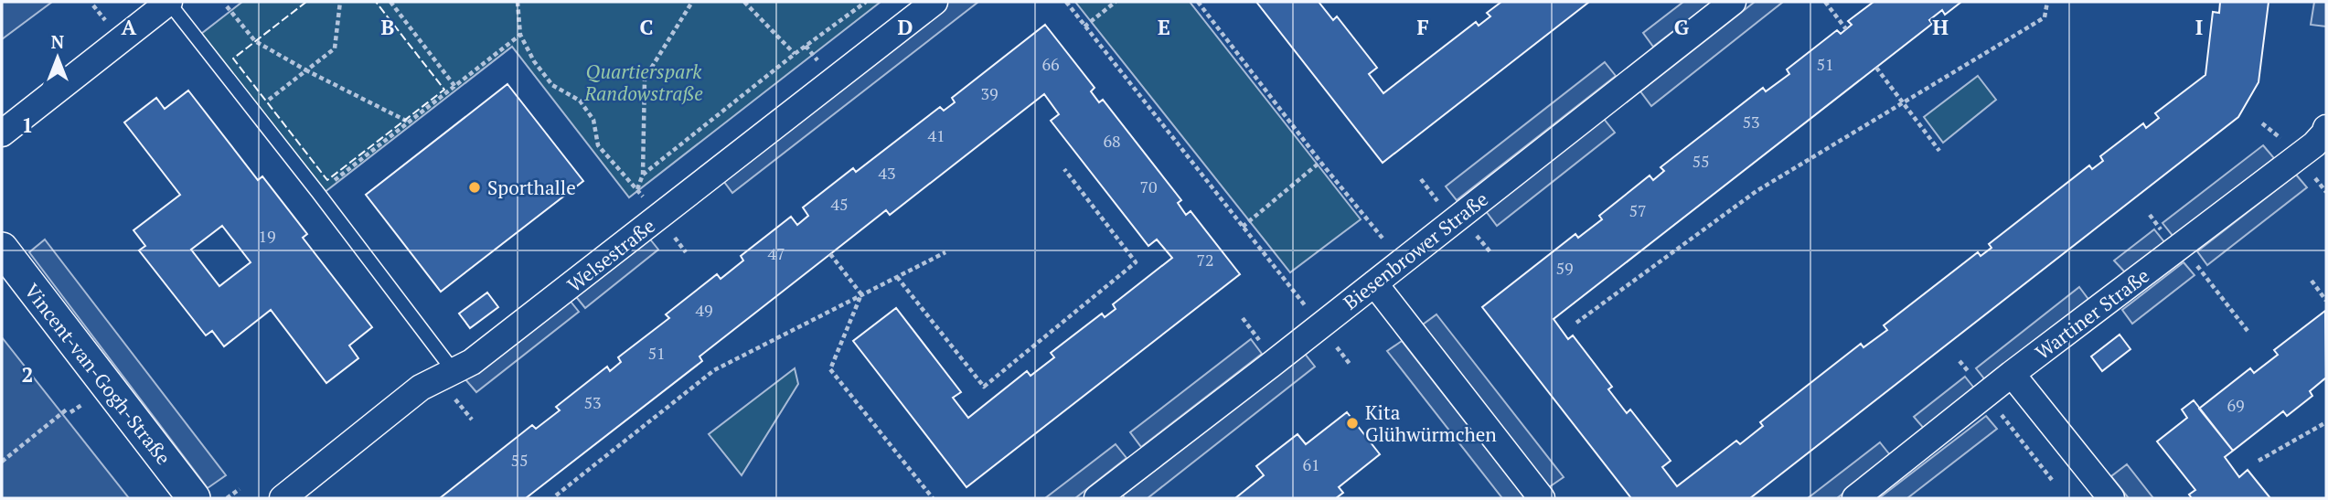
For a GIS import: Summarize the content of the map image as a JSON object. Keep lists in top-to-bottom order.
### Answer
{
  "streets": {
    "street": [
      "Biesenbrower Straße",
      "Welsestraße",
      "Wartiner Straße",
      "Vincent-van-Gogh-Straße"
    ]
  },
  "parks": ["Quartierspark Randowstraße"],
  "places": ["Sporthalle", "Kita Glühwürmchen"],
  "house_numbers": [
    "66",
    "51",
    "39",
    "53",
    "41",
    "68",
    "55",
    "43",
    "70",
    "45",
    "57",
    "19",
    "47",
    "72",
    "59",
    "49",
    "51",
    "53",
    "69",
    "55",
    "61"
  ],
  "north": "top",
  "grid": {
    "columns": [
      "A",
      "B",
      "C",
      "D",
      "E",
      "F",
      "G",
      "H",
      "I"
    ],
    "rows": ["1", "2"]
  }
}
